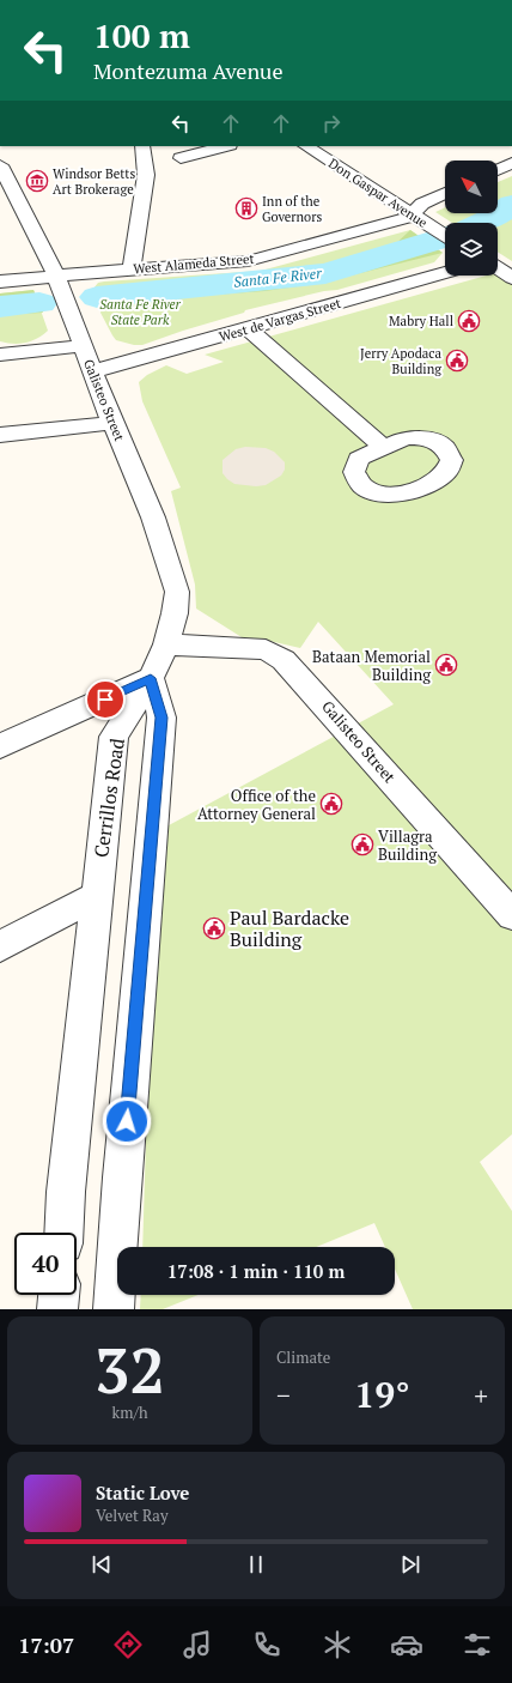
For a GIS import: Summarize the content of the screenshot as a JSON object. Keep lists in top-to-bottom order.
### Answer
{
  "streets": {
    "street": [
      "Don Gaspar Avenue",
      "West Alameda Street",
      "West de Vargas Street",
      "Galisteo Street",
      "Cerrillos Road"
    ]
  },
  "crossings": [
    ["Don Gaspar Avenue", "West Alameda Street"],
    ["West Alameda Street", "Galisteo Street"],
    ["West de Vargas Street", "Galisteo Street"],
    ["Galisteo Street", "Cerrillos Road"]
  ],
  "water": ["Santa Fe River"],
  "parks": ["Santa Fe River State Park"],
  "places": {
    "museum": ["Windsor Betts Art Brokerage"],
    "building": ["Inn of the Governors"],
    "public building": [
      "Mabry Hall",
      "Jerry Apodaca Building",
      "Bataan Memorial Building",
      "Office of the Attorney General",
      "Villagra Building",
      "Paul Bardacke Building"
    ]
  },
  "north": "top left",
  "page": {
    "turn": ["100 m", "Montezuma Avenue"],
    "limit": "40",
    "trip": "17:08 · 1 min · 110 m",
    "tile": [
      ["32", "km/h"],
      "Climate"
    ],
    "heat": ["−", "19°", "+"],
    "song": ["Static Love", "Velvet Ray"],
    "tabs": "17:07"
  }
}
